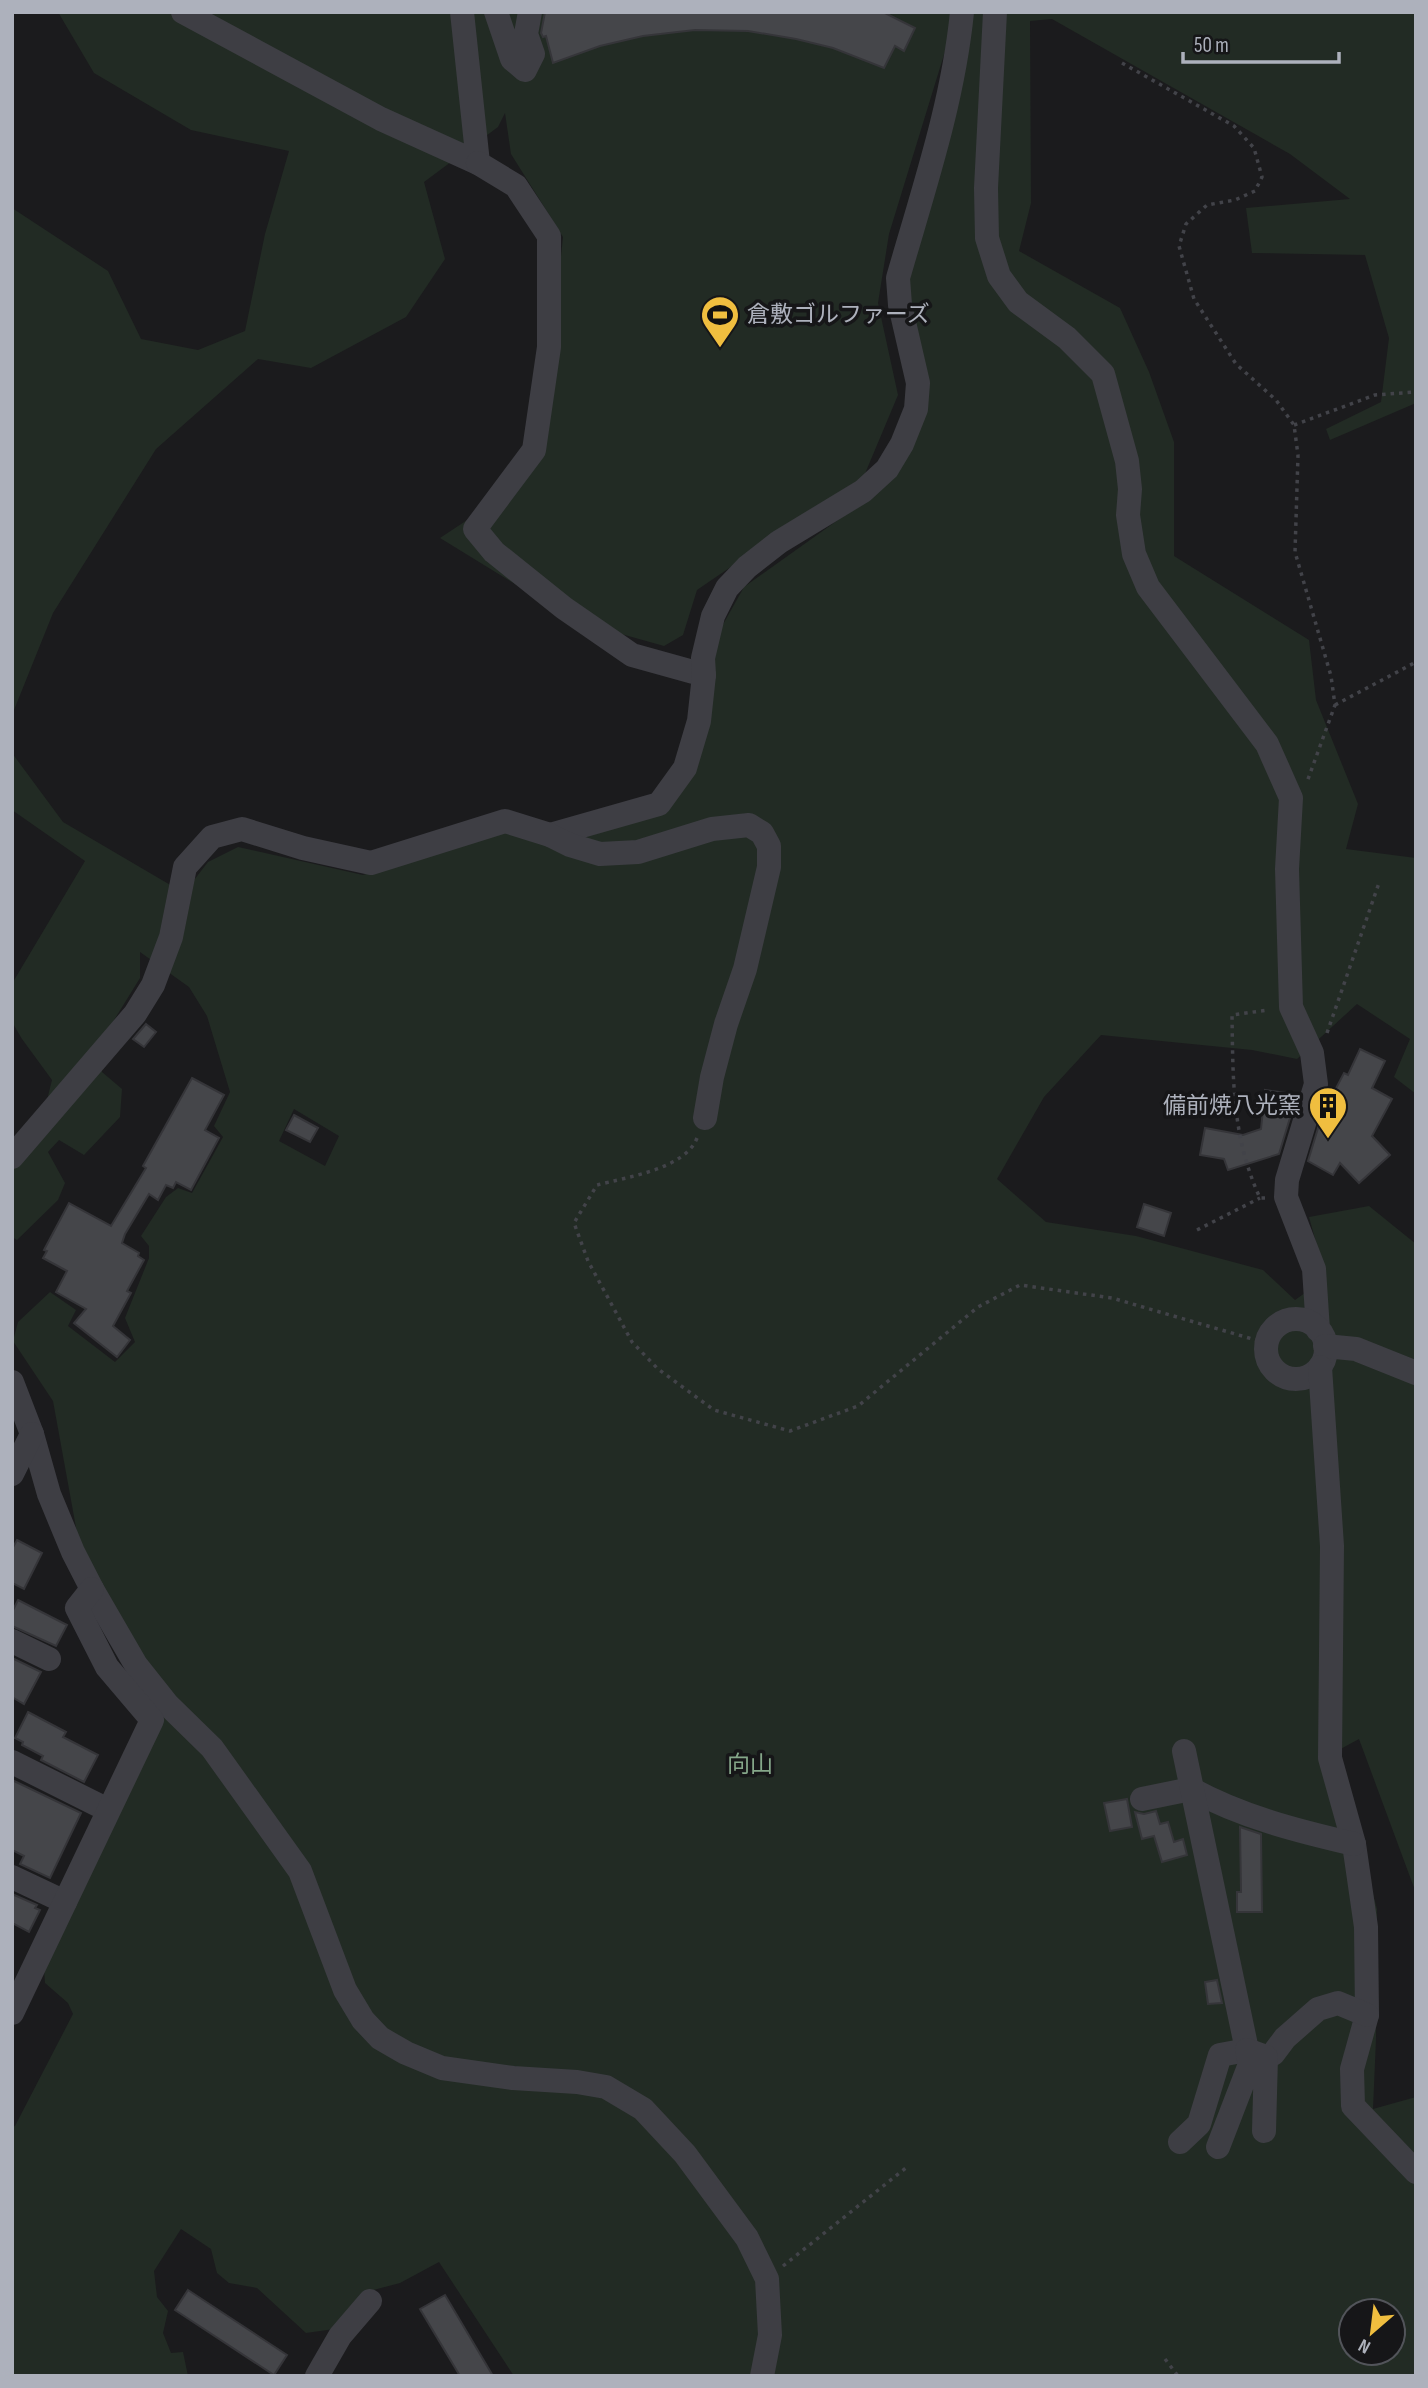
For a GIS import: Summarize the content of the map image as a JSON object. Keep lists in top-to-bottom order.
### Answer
{
  "parks": ["向山"],
  "places": {
    "sports": ["倉敷ゴルファーズ"],
    "building": ["備前焼八光窯"]
  },
  "scale_bar": "50 m",
  "north": "bottom left"
}
